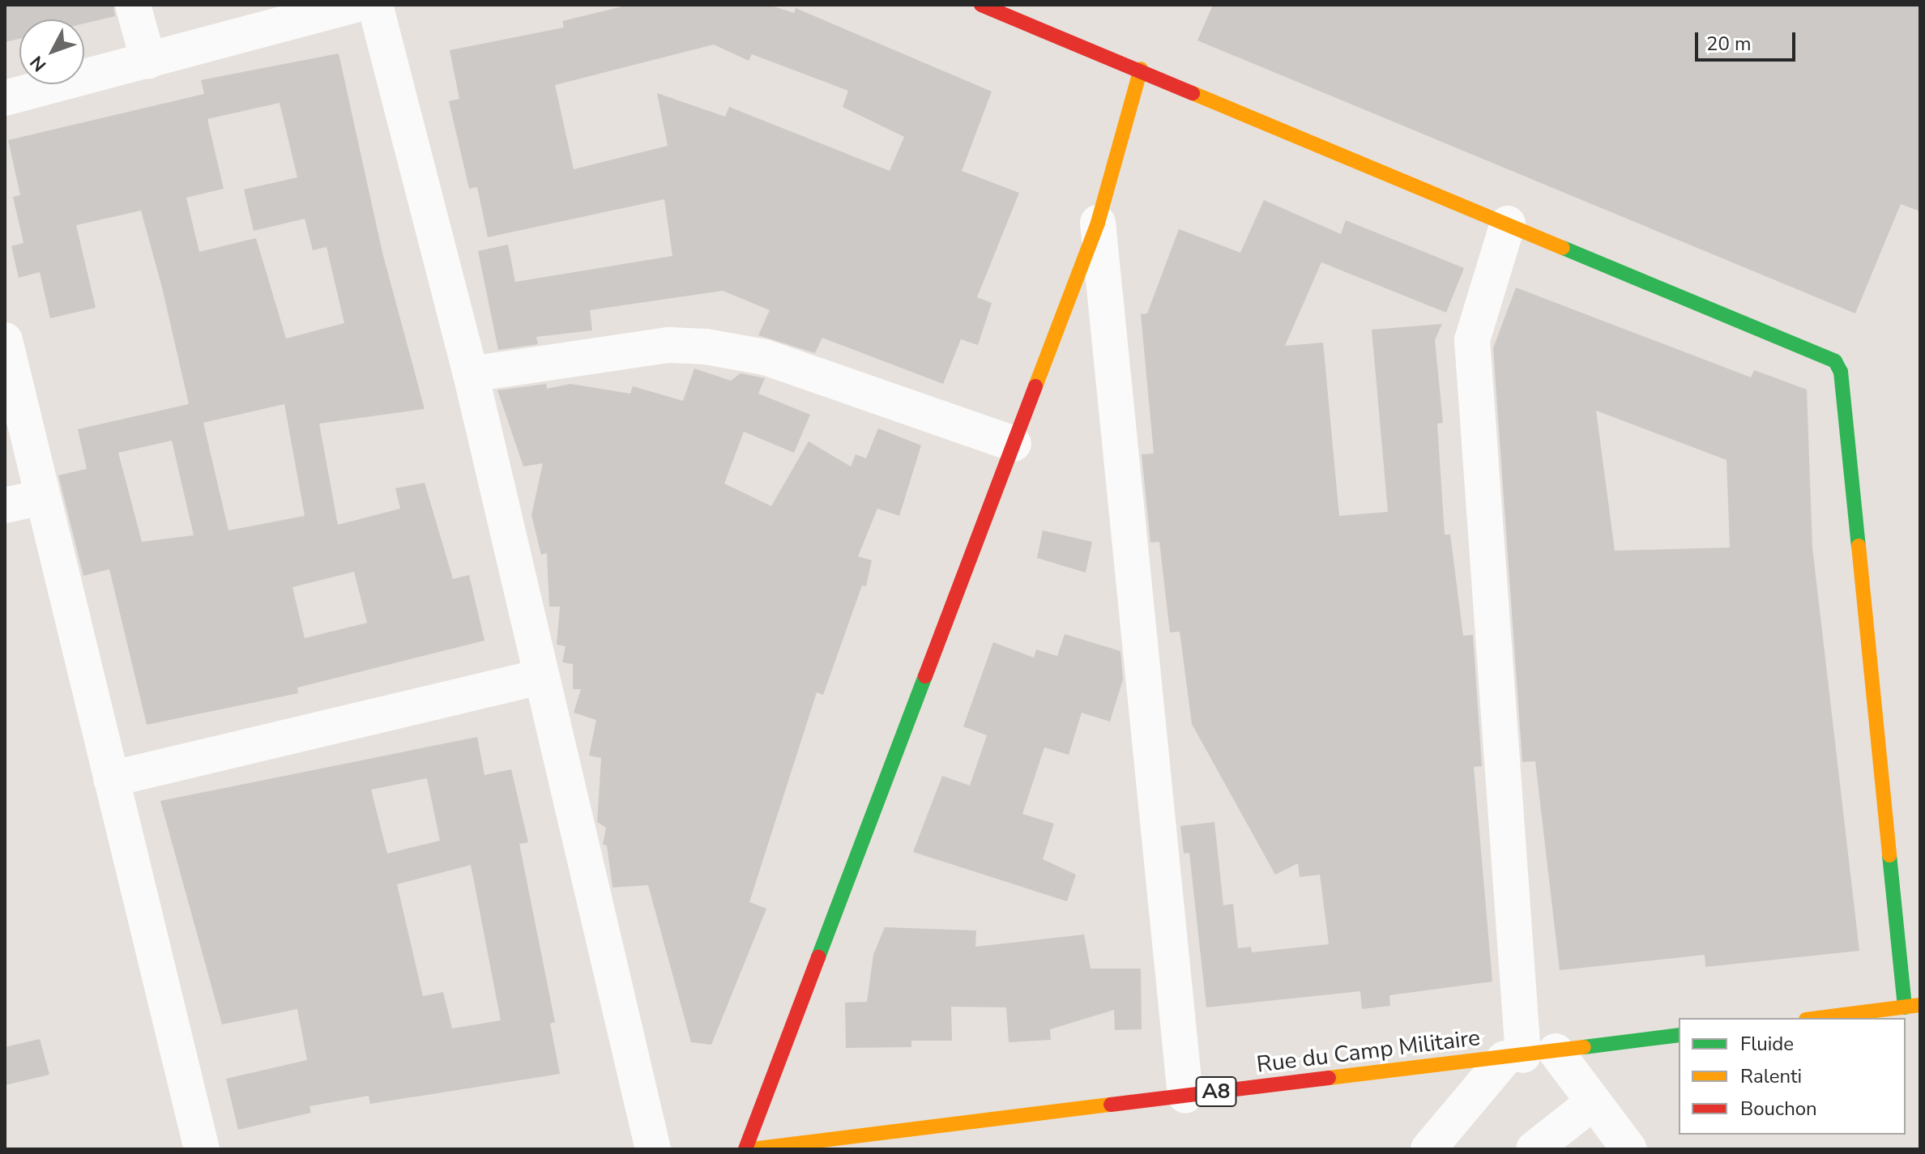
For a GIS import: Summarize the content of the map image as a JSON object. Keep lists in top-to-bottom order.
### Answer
{
  "streets": {
    "main road": ["Rue du Camp Militaire", "A8"]
  },
  "legend": ["Fluide", "Ralenti", "Bouchon"],
  "scale_bar": "20 m",
  "north": "bottom left"
}
